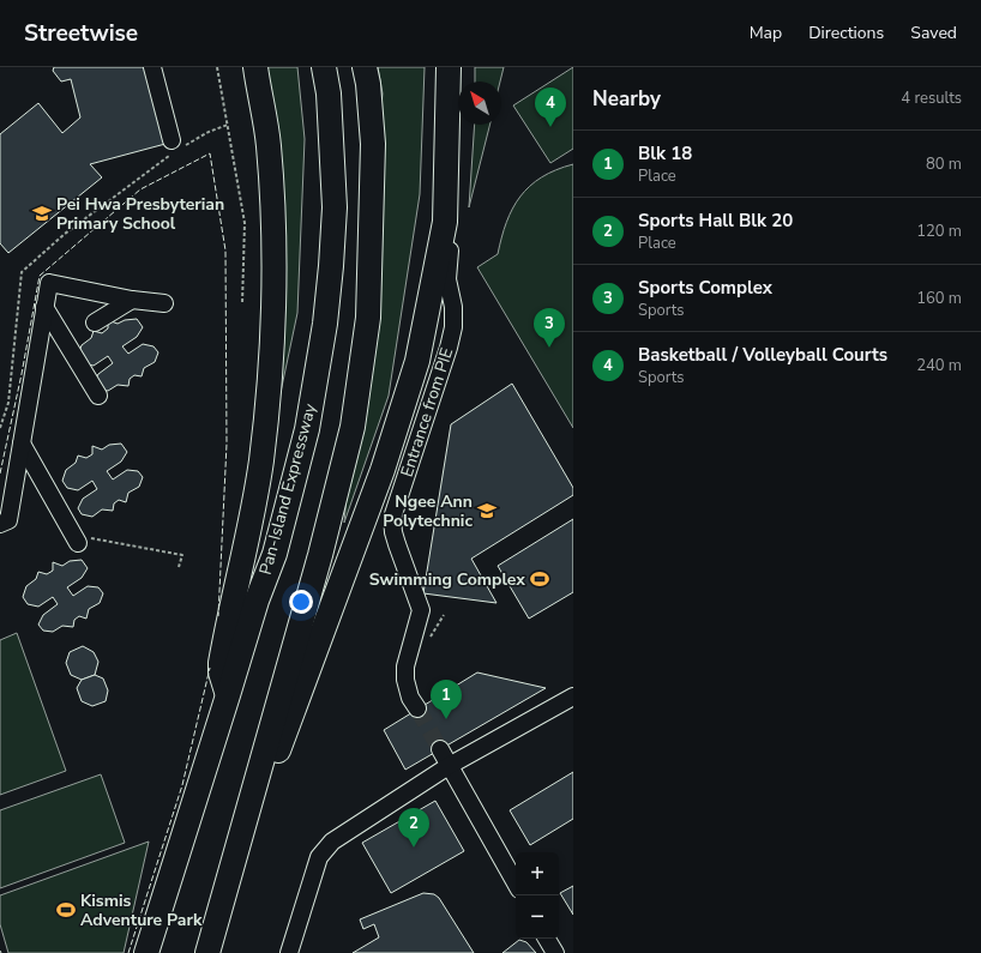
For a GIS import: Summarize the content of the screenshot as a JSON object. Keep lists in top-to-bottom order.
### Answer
{
  "streets": {
    "highway": ["Pan-Island Expressway"],
    "lane": ["Entrance from PIE"]
  },
  "places": {
    "school or university": ["Pei Hwa Presbyterian Primary School", "Ngee Ann Polytechnic"],
    "sports": ["Swimming Complex", "Kismis Adventure Park"]
  },
  "north": "top left",
  "page": {
    "header": "Streetwise",
    "nav": ["Map", "Directions", "Saved"],
    "heading": ["Nearby", "4 results"],
    "pins": [
      "4",
      "3",
      "1",
      "2"
    ],
    "list": [
      {
        "mark": "1",
        "name": "Blk 18",
        "note": "Place",
        "value": "80 m"
      },
      {
        "mark": "2",
        "name": "Sports Hall Blk 20",
        "note": "Place",
        "value": "120 m"
      },
      {
        "mark": "3",
        "name": "Sports Complex",
        "note": "Sports",
        "value": "160 m"
      },
      {
        "mark": "4",
        "name": "Basketball / Volleyball Courts",
        "note": "Sports",
        "value": "240 m"
      }
    ],
    "map_buttons": ["+", "−"]
  }
}
